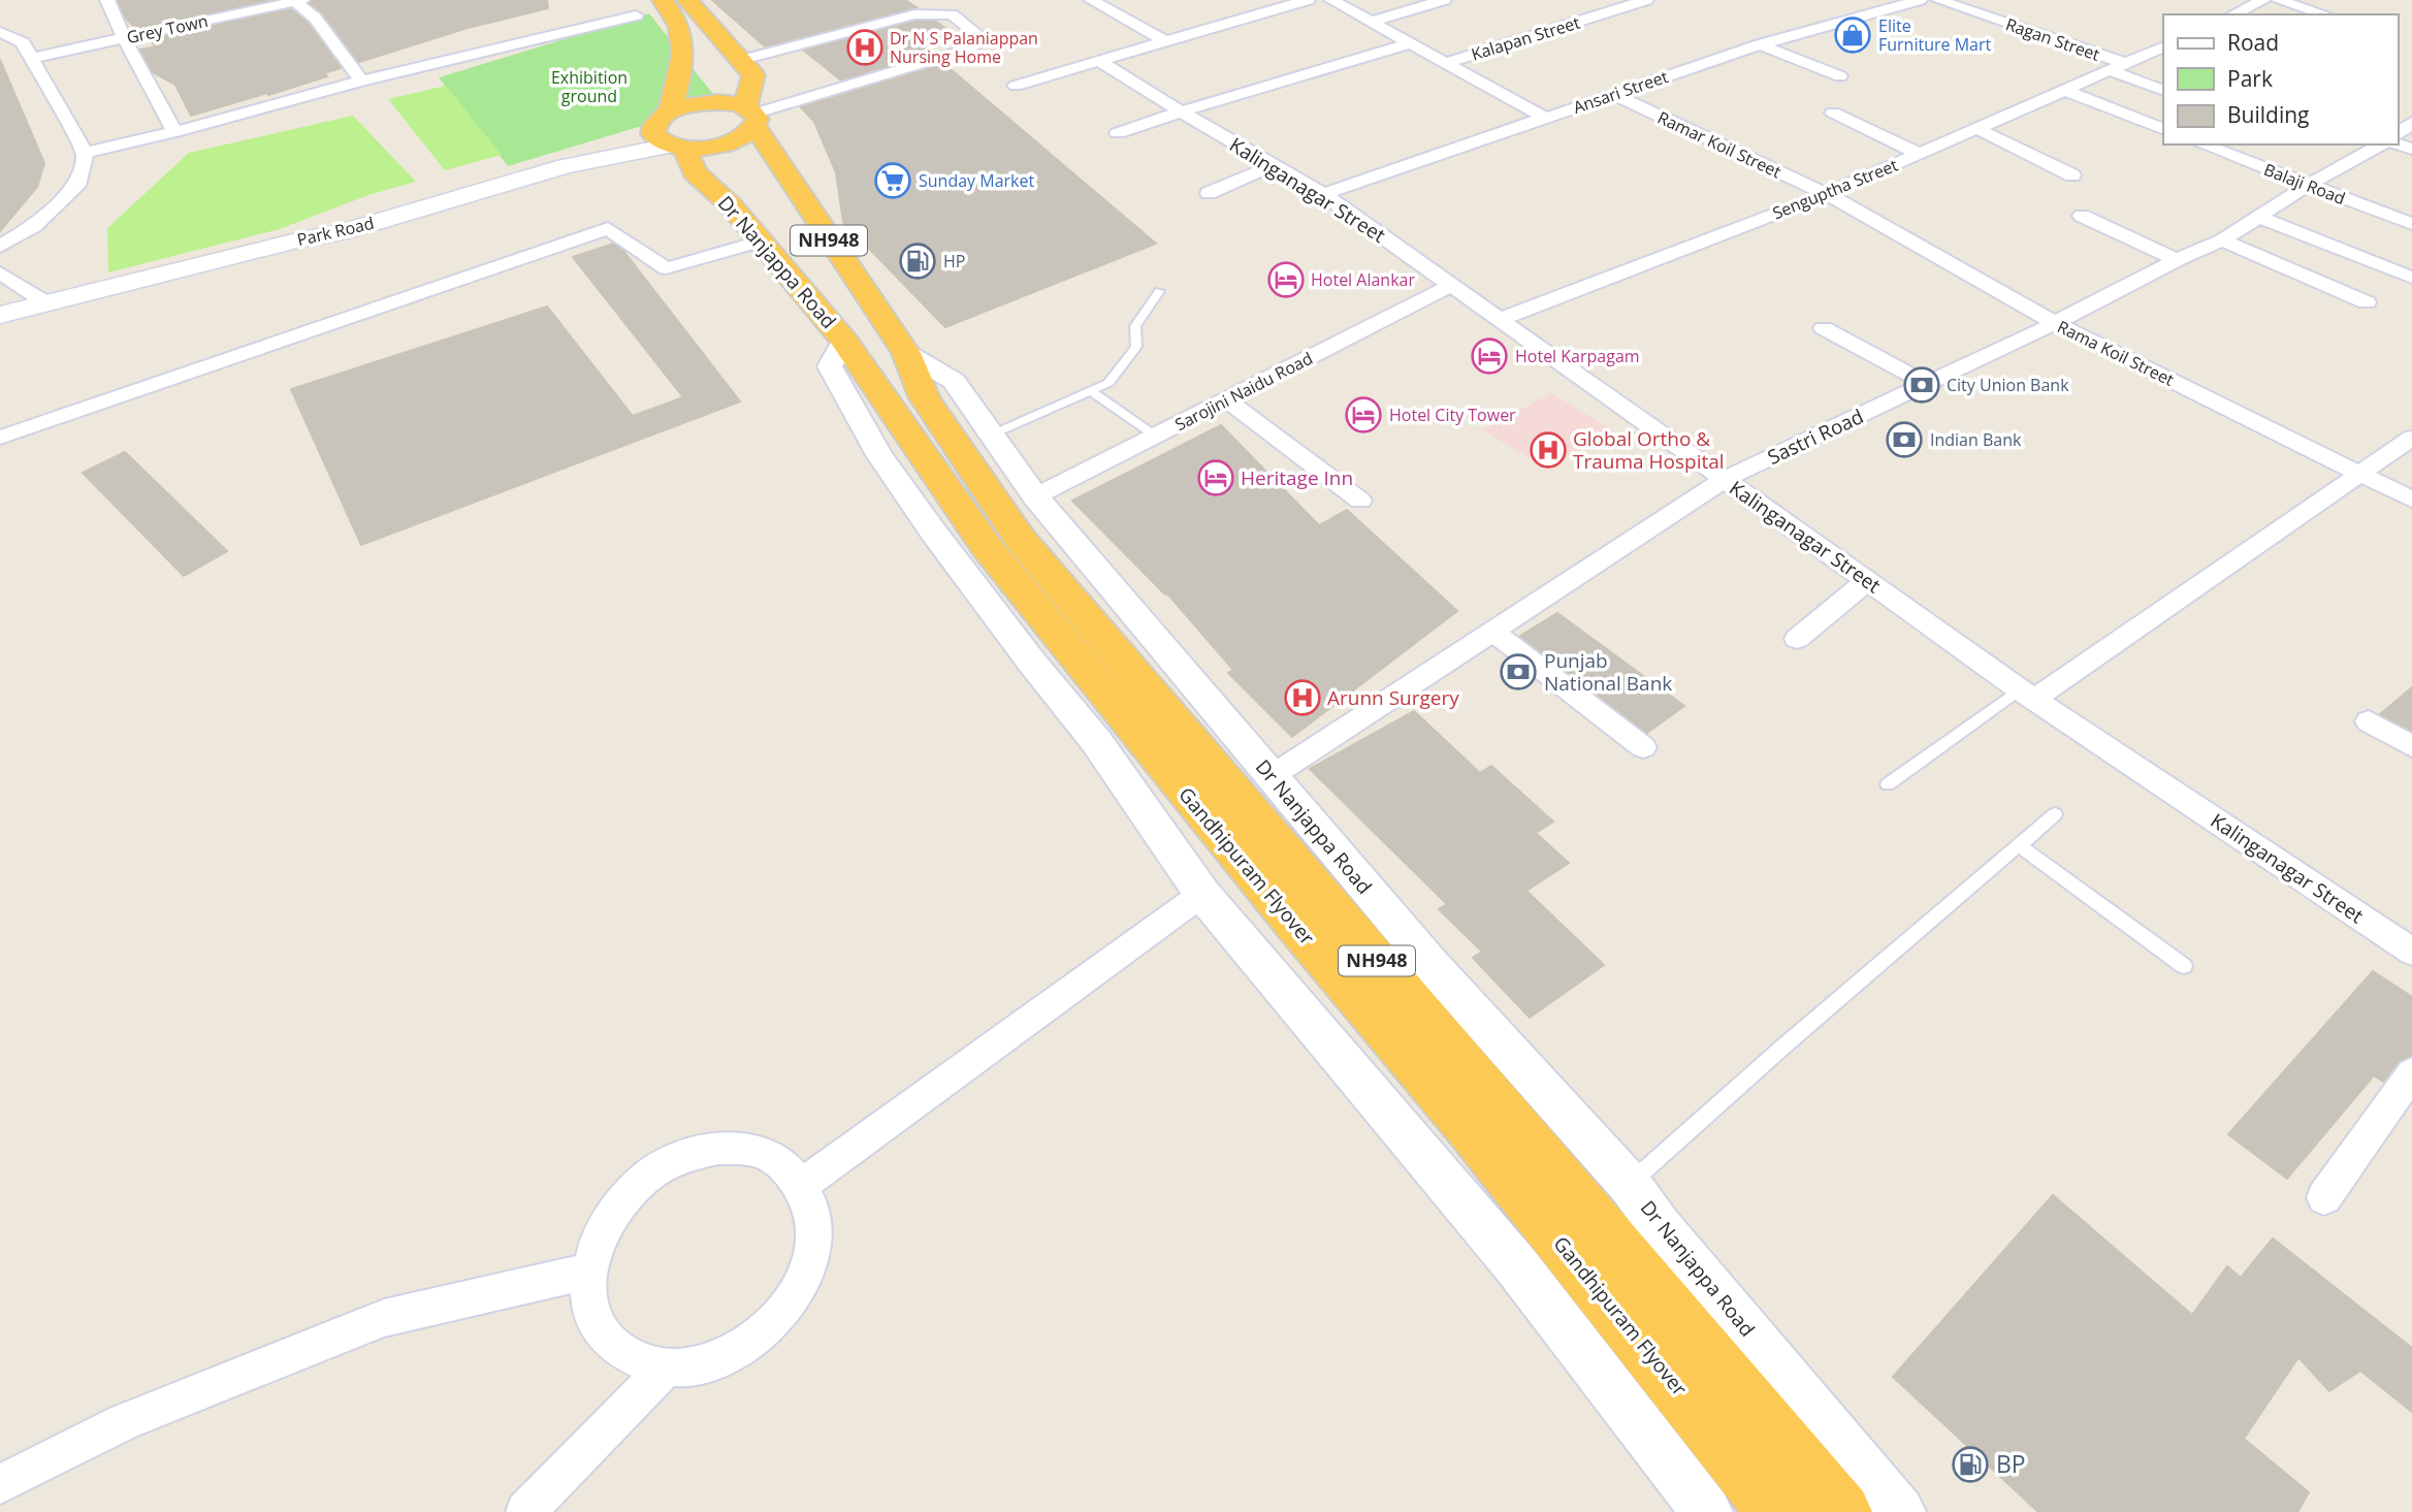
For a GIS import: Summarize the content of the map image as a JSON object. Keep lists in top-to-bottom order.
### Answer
{
  "streets": {
    "highway": ["NH948", "Dr Nanjappa Road", "Gandhipuram Flyover"],
    "main road": ["Park Road"],
    "street": [
      "Grey Town",
      "Kalapan Street",
      "Ragan Street",
      "Ansari Street",
      "Ramar Koil Street",
      "Balaji Road",
      "Senguptha Street",
      "Kalinganagar Street",
      "Rama Koil Street",
      "Sarojini Naidu Road",
      "Sastri Road"
    ]
  },
  "crossings": [
    ["Ragan Street", "Senguptha Street"],
    ["Ansari Street", "Ramar Koil Street"],
    ["Ansari Street", "Kalinganagar Street"],
    ["Ramar Koil Street", "Senguptha Street"],
    ["Ramar Koil Street", "Rama Koil Street"],
    ["Balaji Road", "Sastri Road"],
    ["Senguptha Street", "Kalinganagar Street"],
    ["Senguptha Street", "Rama Koil Street"],
    ["Kalinganagar Street", "Sarojini Naidu Road"],
    ["Kalinganagar Street", "Sastri Road"],
    ["Park Road", "NH948"],
    ["Park Road", "Dr Nanjappa Road"],
    ["NH948", "Dr Nanjappa Road"],
    ["Dr Nanjappa Road", "Sarojini Naidu Road"],
    ["Dr Nanjappa Road", "Sastri Road"],
    ["Dr Nanjappa Road", "Gandhipuram Flyover"],
    ["Rama Koil Street", "Sastri Road"]
  ],
  "parks": ["Exhibition ground"],
  "places": {
    "shop": ["Elite Furniture Mart"],
    "hospital": ["Dr N S Palaniappan Nursing Home", "Global Ortho & Trauma Hospital", "Arunn Surgery"],
    "supermarket": ["Sunday Market"],
    "fuel station": ["HP", "BP"],
    "hotel": [
      "Hotel Alankar",
      "Hotel Karpagam",
      "Hotel City Tower",
      "Heritage Inn"
    ],
    "bank": ["City Union Bank", "Indian Bank", "Punjab National Bank"]
  },
  "legend": ["Road", "Park", "Building"]
}
